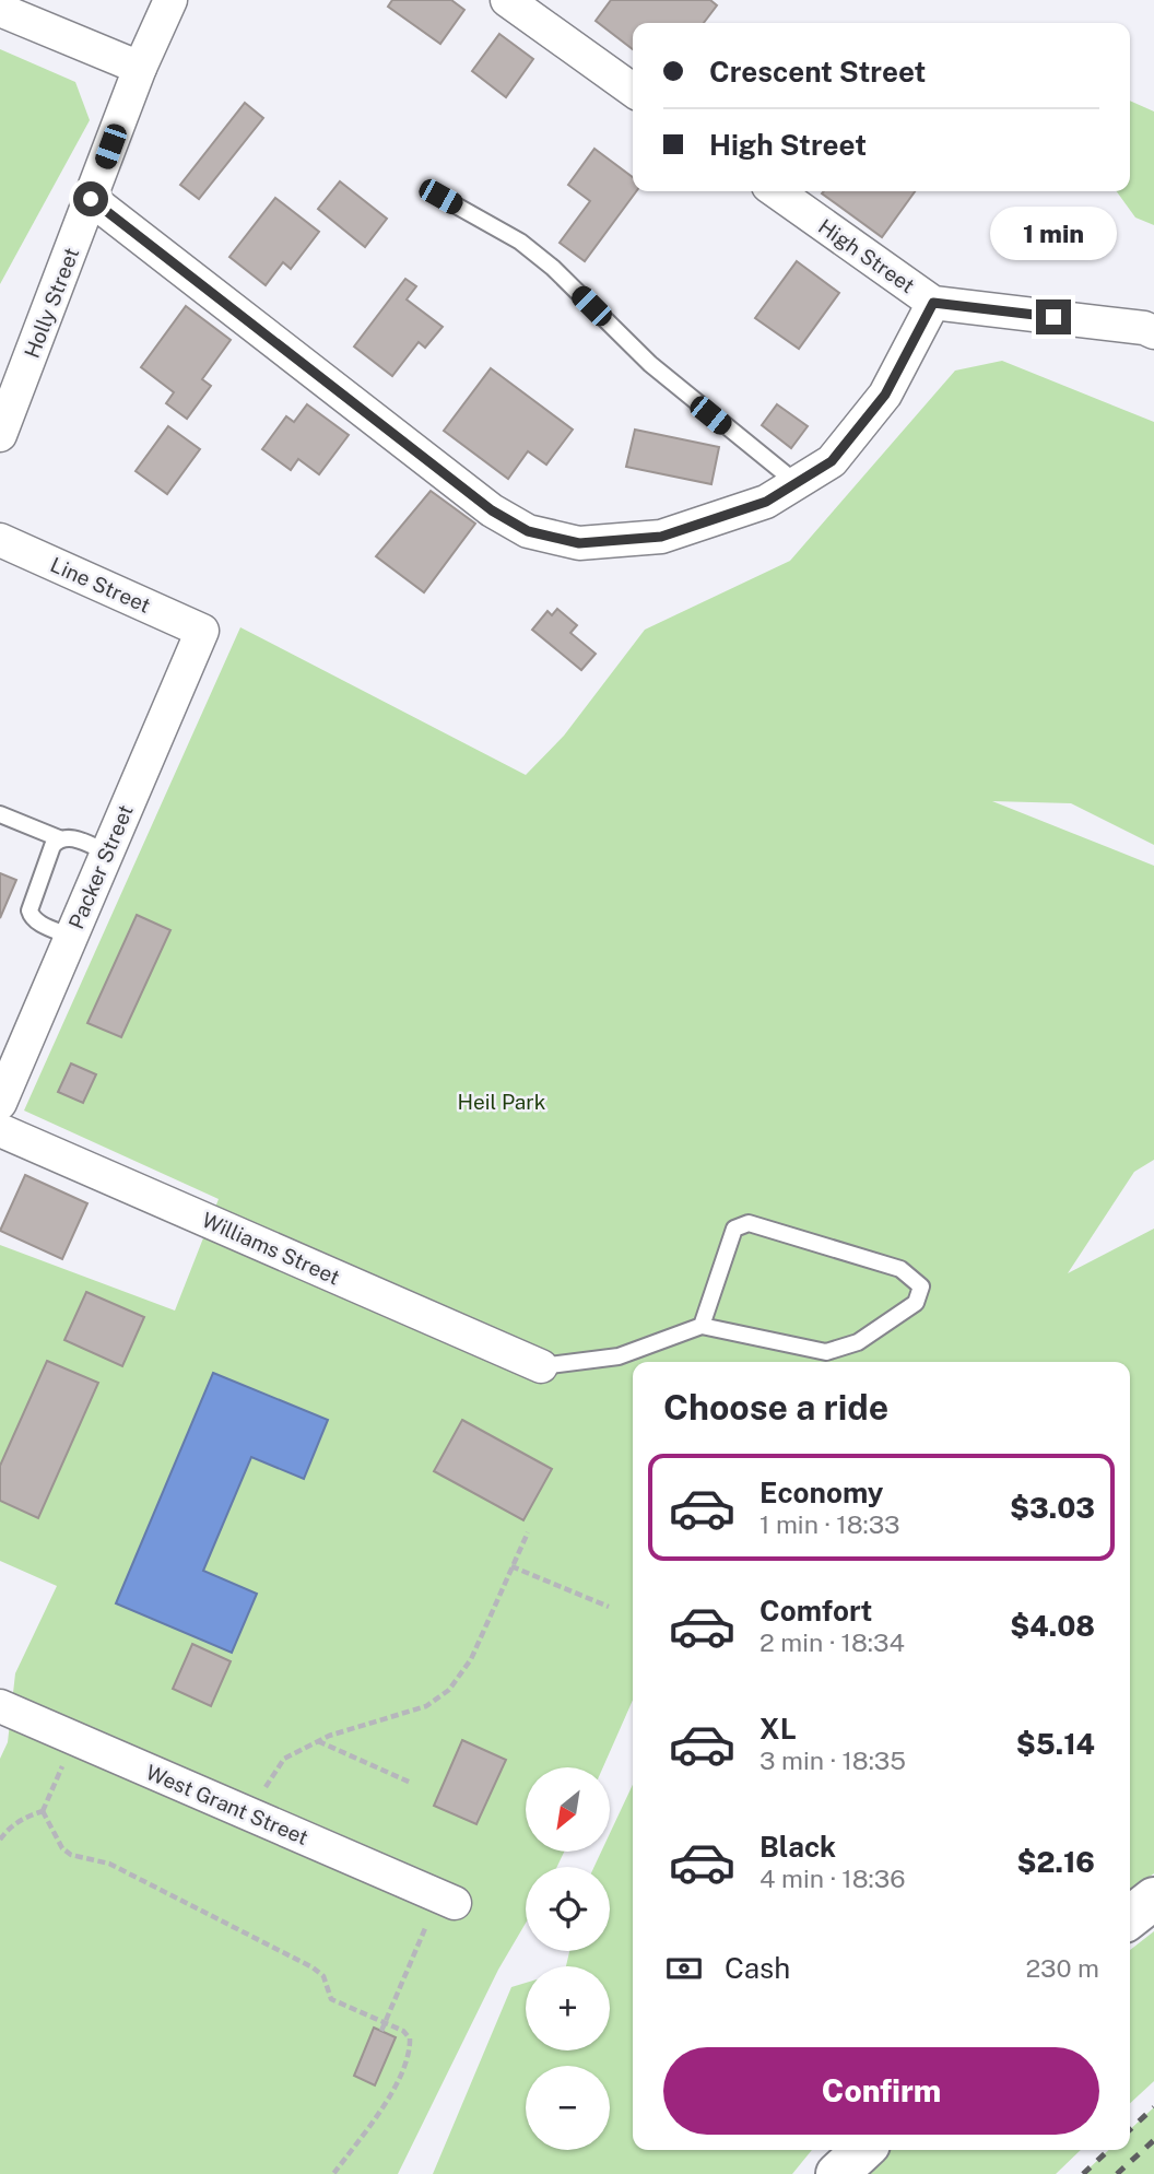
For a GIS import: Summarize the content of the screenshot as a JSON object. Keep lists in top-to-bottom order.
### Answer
{
  "streets": {
    "street": [
      "High Street",
      "Holly Street",
      "Line Street",
      "Packer Street",
      "Williams Street",
      "West Grant Street"
    ]
  },
  "crossings": [
    ["Line Street", "Packer Street"]
  ],
  "parks": ["Heil Park"],
  "north": "bottom left",
  "page": {
    "banner": ["Crescent Street", "High Street"],
    "bubble": "1 min",
    "heading": "Choose a ride",
    "list": [
      {
        "name": "Economy",
        "note": "1 min · 18:33",
        "value": "$3.03"
      },
      {
        "name": "Comfort",
        "note": "2 min · 18:34",
        "value": "$4.08"
      },
      {
        "name": "XL",
        "note": "3 min · 18:35",
        "value": "$5.14"
      },
      {
        "name": "Black",
        "note": "4 min · 18:36",
        "value": "$2.16"
      }
    ],
    "map_buttons": ["+", "−"],
    "pay": ["Cash", "230 m"],
    "buttons": "Confirm"
  }
}
